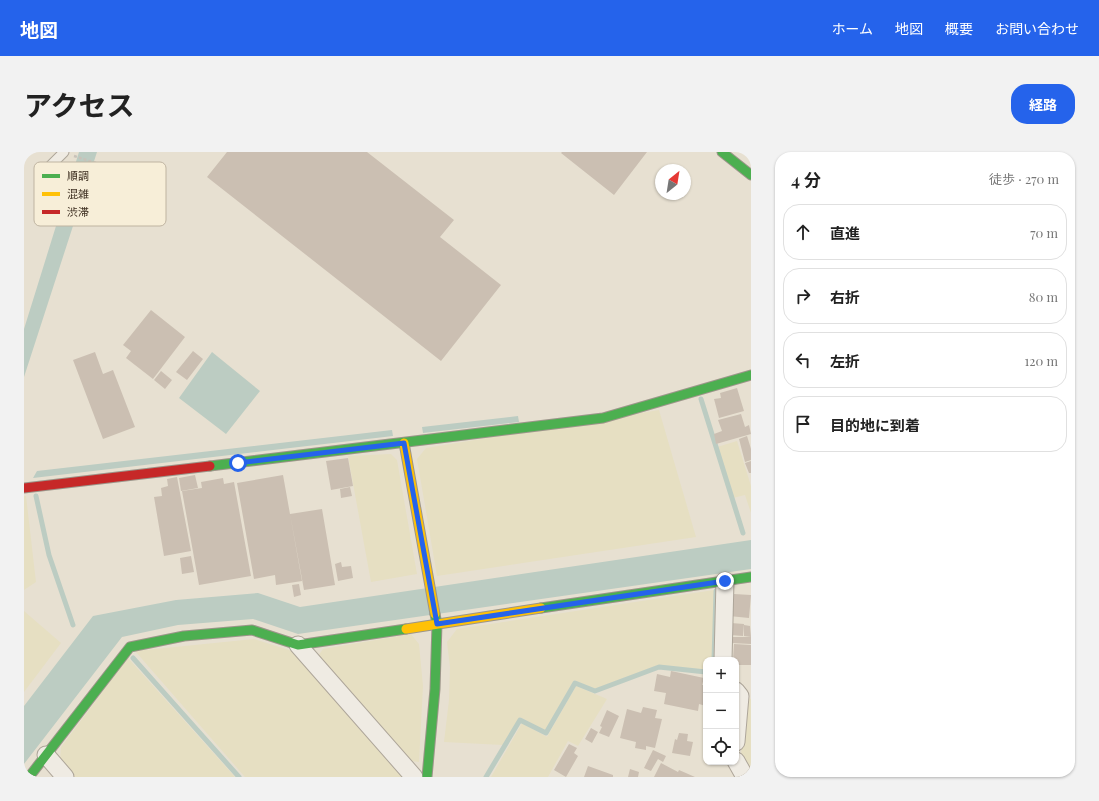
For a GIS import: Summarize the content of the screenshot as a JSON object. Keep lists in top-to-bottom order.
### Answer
{
  "legend": ["順調", "混雑", "渋滞"],
  "north": "top right",
  "page": {
    "header": "地図",
    "nav": [
      "ホーム",
      "地図",
      "概要",
      "お問い合わせ"
    ],
    "title": "アクセス",
    "buttons": "経路",
    "heading": ["4 分", "徒歩 · 270 m"],
    "list": [
      ["直進", "70 m"],
      ["右折", "80 m"],
      ["左折", "120 m"],
      "目的地に到着"
    ],
    "map_buttons": ["+", "−"]
  }
}
